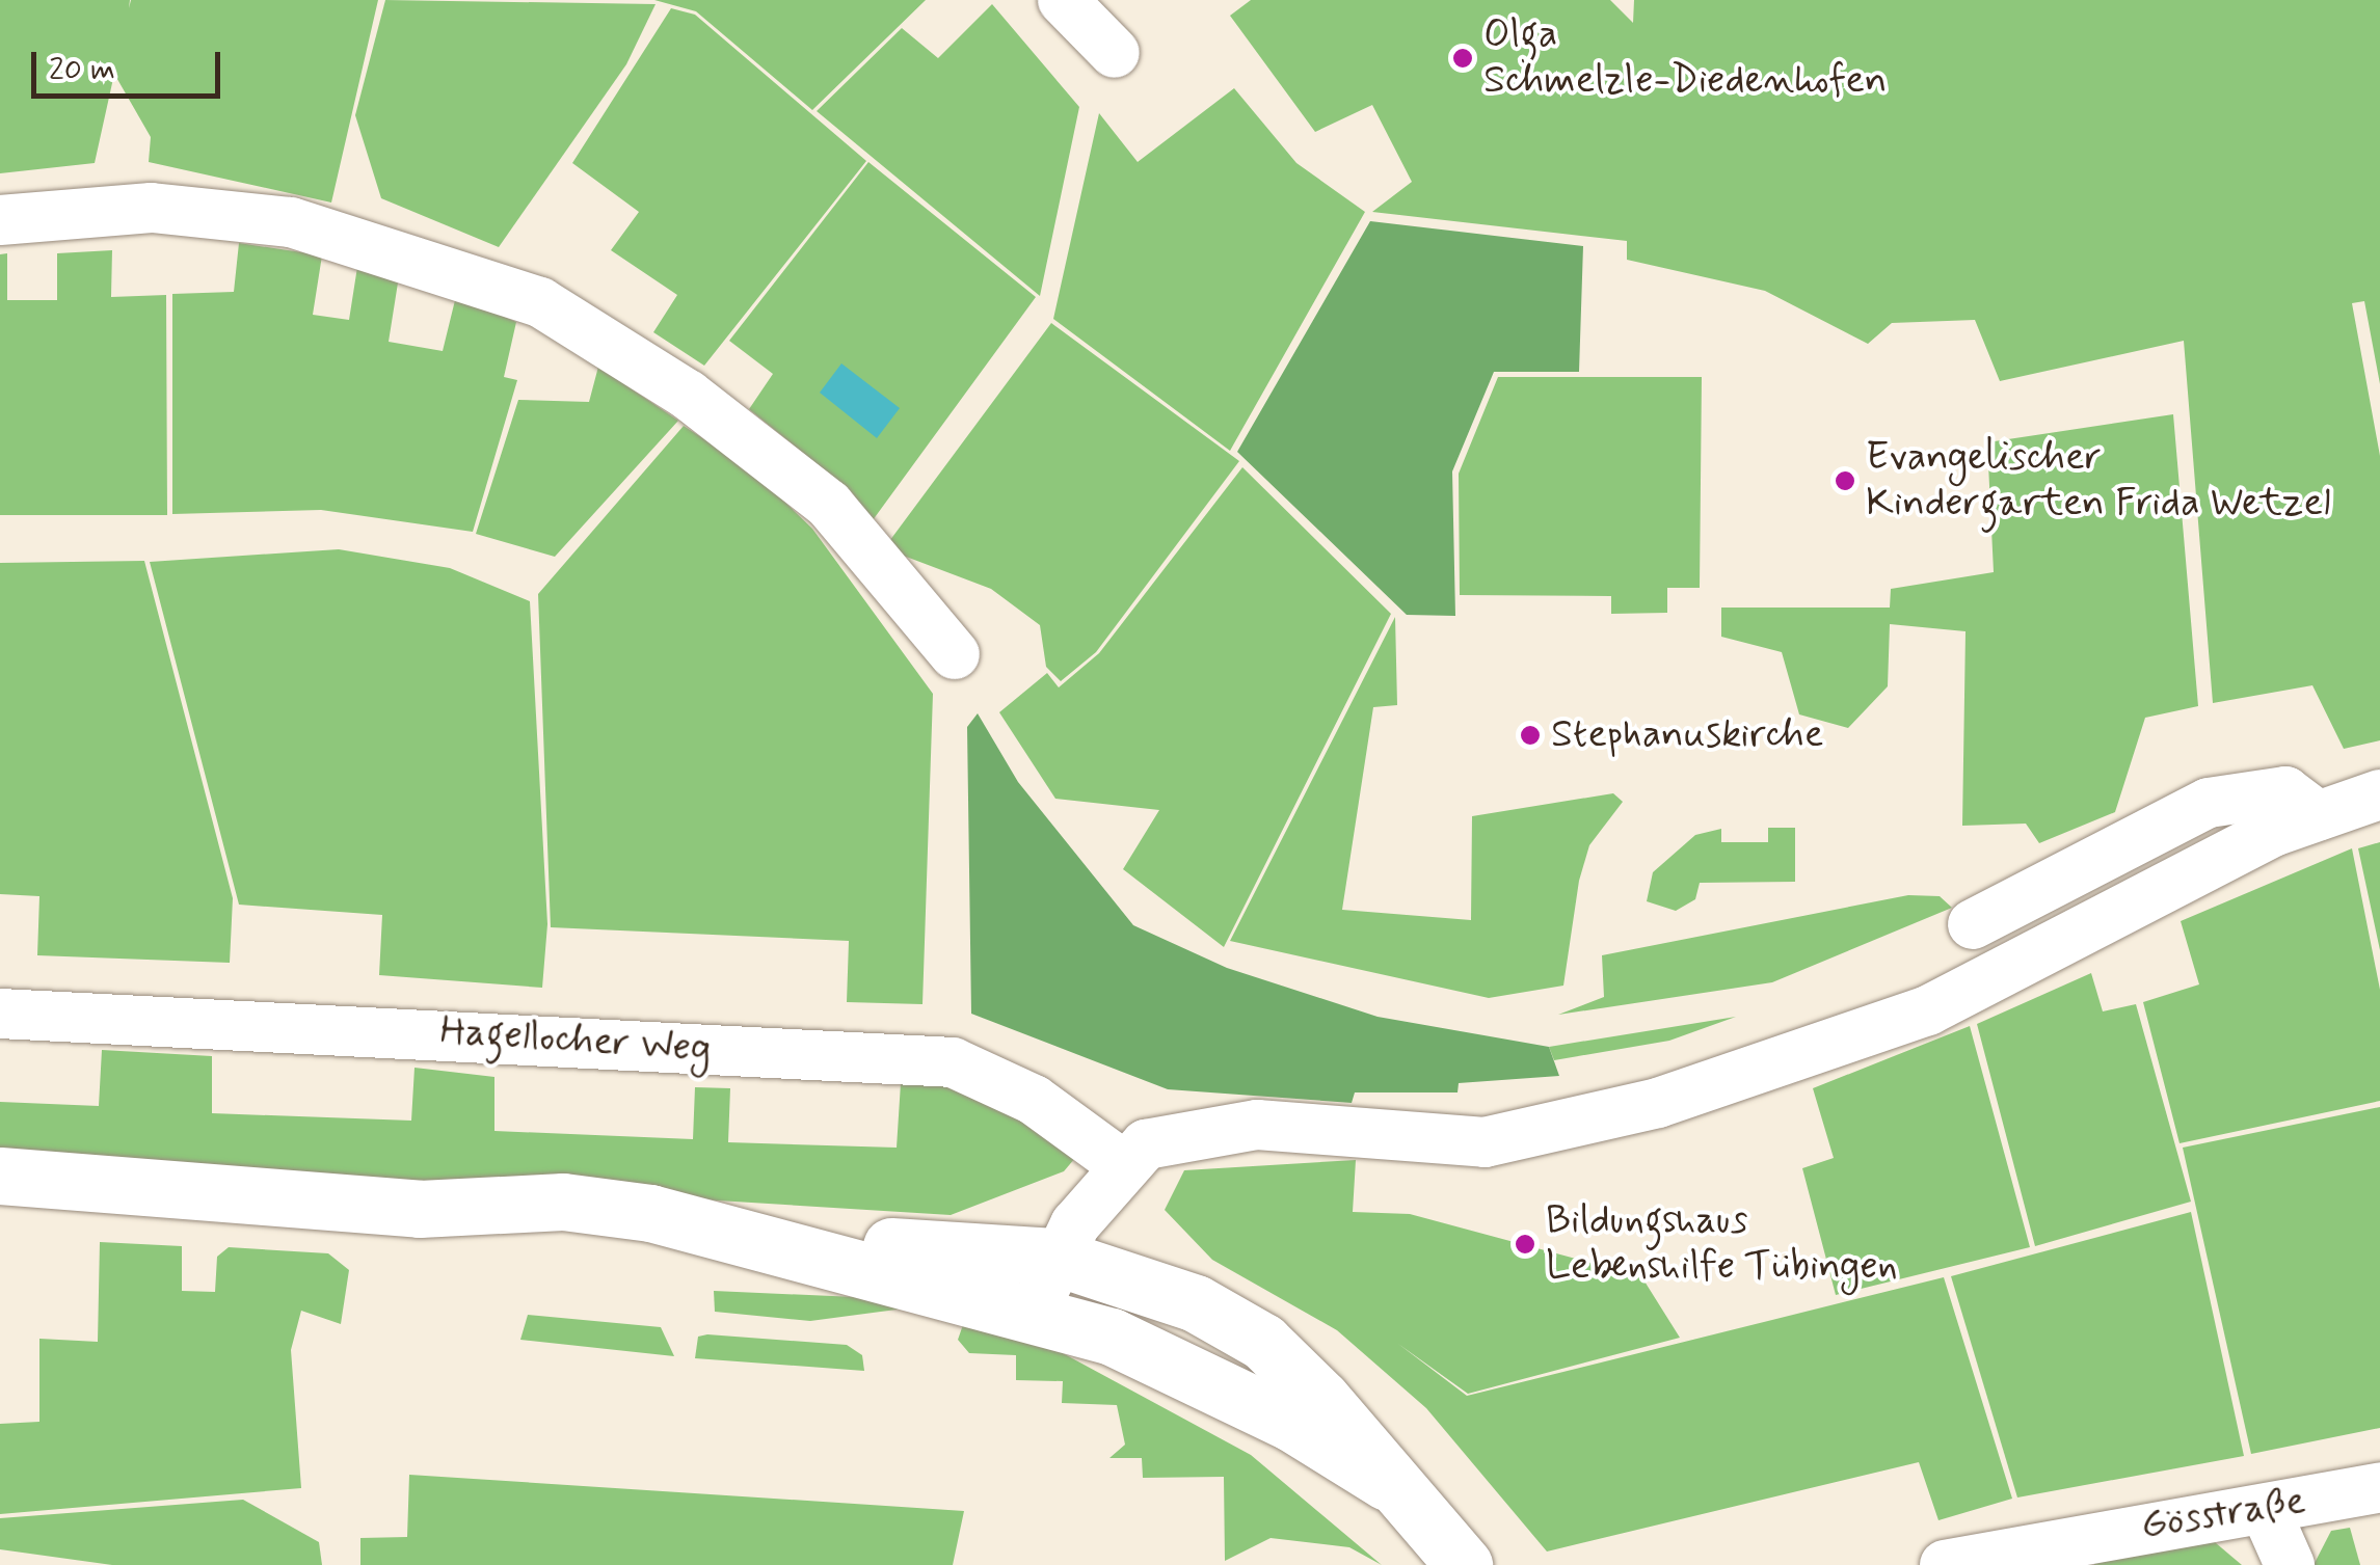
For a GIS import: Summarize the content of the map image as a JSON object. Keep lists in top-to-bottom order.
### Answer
{
  "streets": {
    "street": ["Hagellocher Weg", "Gösstraße"]
  },
  "places": [
    "Olga Schmelzle-Diedenhofen",
    "Evangelischer Kindergarten Frida Wetzel",
    "Stephanuskirche",
    "Bildungshaus Lebenshilfe Tübingen"
  ],
  "scale_bar": "20 m"
}
